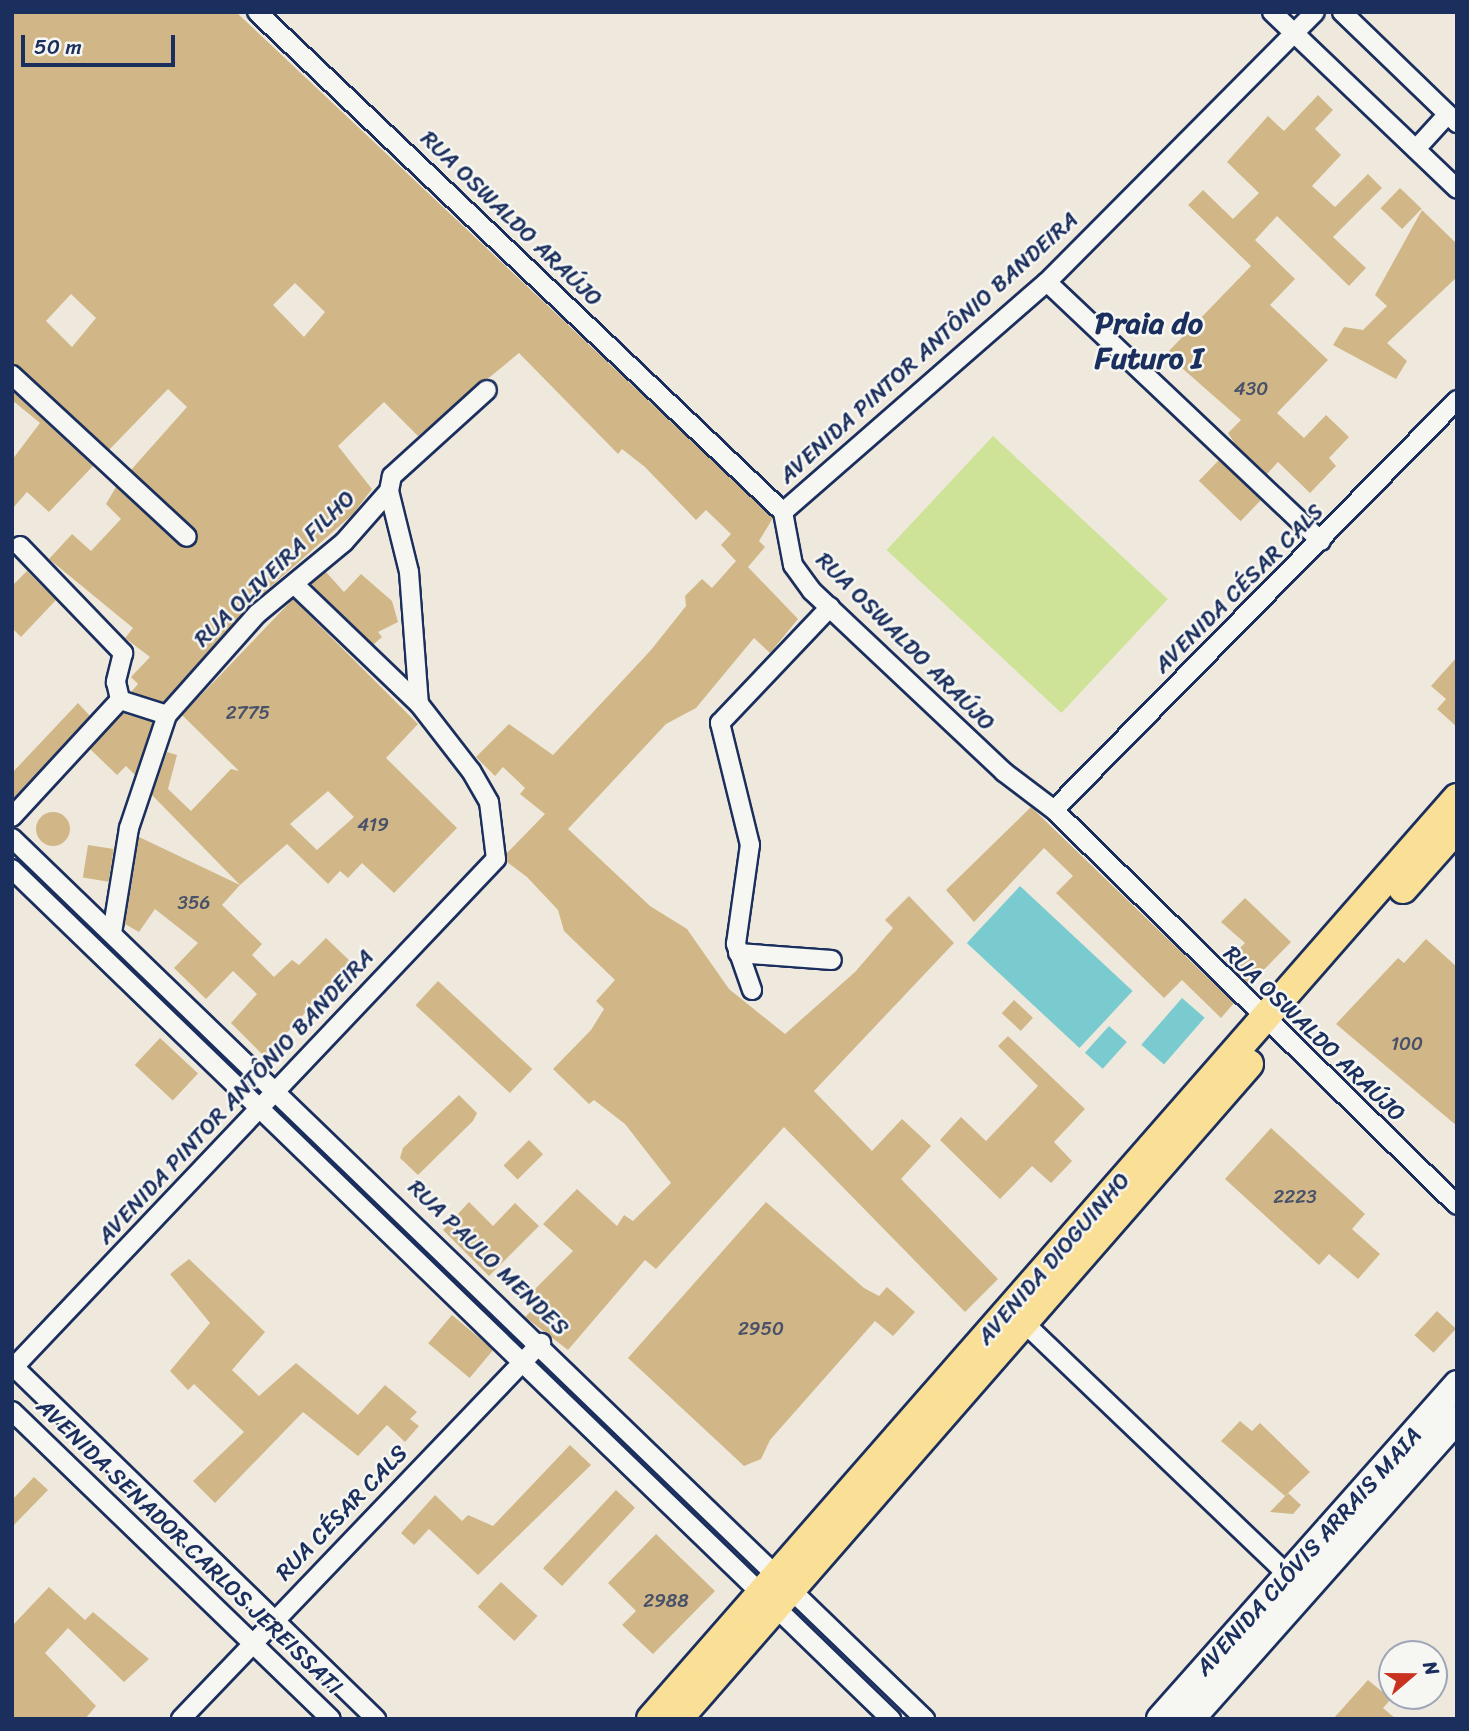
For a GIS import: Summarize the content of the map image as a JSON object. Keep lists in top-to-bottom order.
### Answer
{
  "streets": {
    "main road": ["AVENIDA DIOGUINHO", "AVENIDA CLÓVIS ARRAIS MAIA"],
    "street": [
      "RUA OSWALDO ARAÚJO",
      "AVENIDA PINTOR ANTÔNIO BANDEIRA",
      "RUA OLIVEIRA FILHO",
      "AVENIDA CÉSAR CALS",
      "RUA PAULO MENDES",
      "RUA CÉSAR CALS",
      "AVENIDA SENADOR CARLOS JEREISSATI"
    ]
  },
  "crossings": [
    ["RUA OSWALDO ARAÚJO", "AVENIDA PINTOR ANTÔNIO BANDEIRA"],
    ["RUA OSWALDO ARAÚJO", "AVENIDA CÉSAR CALS"],
    ["RUA OSWALDO ARAÚJO", "AVENIDA DIOGUINHO"],
    ["AVENIDA PINTOR ANTÔNIO BANDEIRA", "RUA PAULO MENDES"],
    ["AVENIDA PINTOR ANTÔNIO BANDEIRA", "AVENIDA SENADOR CARLOS JEREISSATI"],
    ["RUA OLIVEIRA FILHO", "RUA PAULO MENDES"],
    ["RUA PAULO MENDES", "AVENIDA DIOGUINHO"],
    ["RUA PAULO MENDES", "RUA CÉSAR CALS"],
    ["RUA CÉSAR CALS", "AVENIDA SENADOR CARLOS JEREISSATI"]
  ],
  "districts": ["Praia do Futuro I"],
  "house_numbers": [
    "430",
    "2775",
    "419",
    "356",
    "100",
    "2223",
    "2950",
    "2988"
  ],
  "scale_bar": "50 m",
  "north": "right"
}
